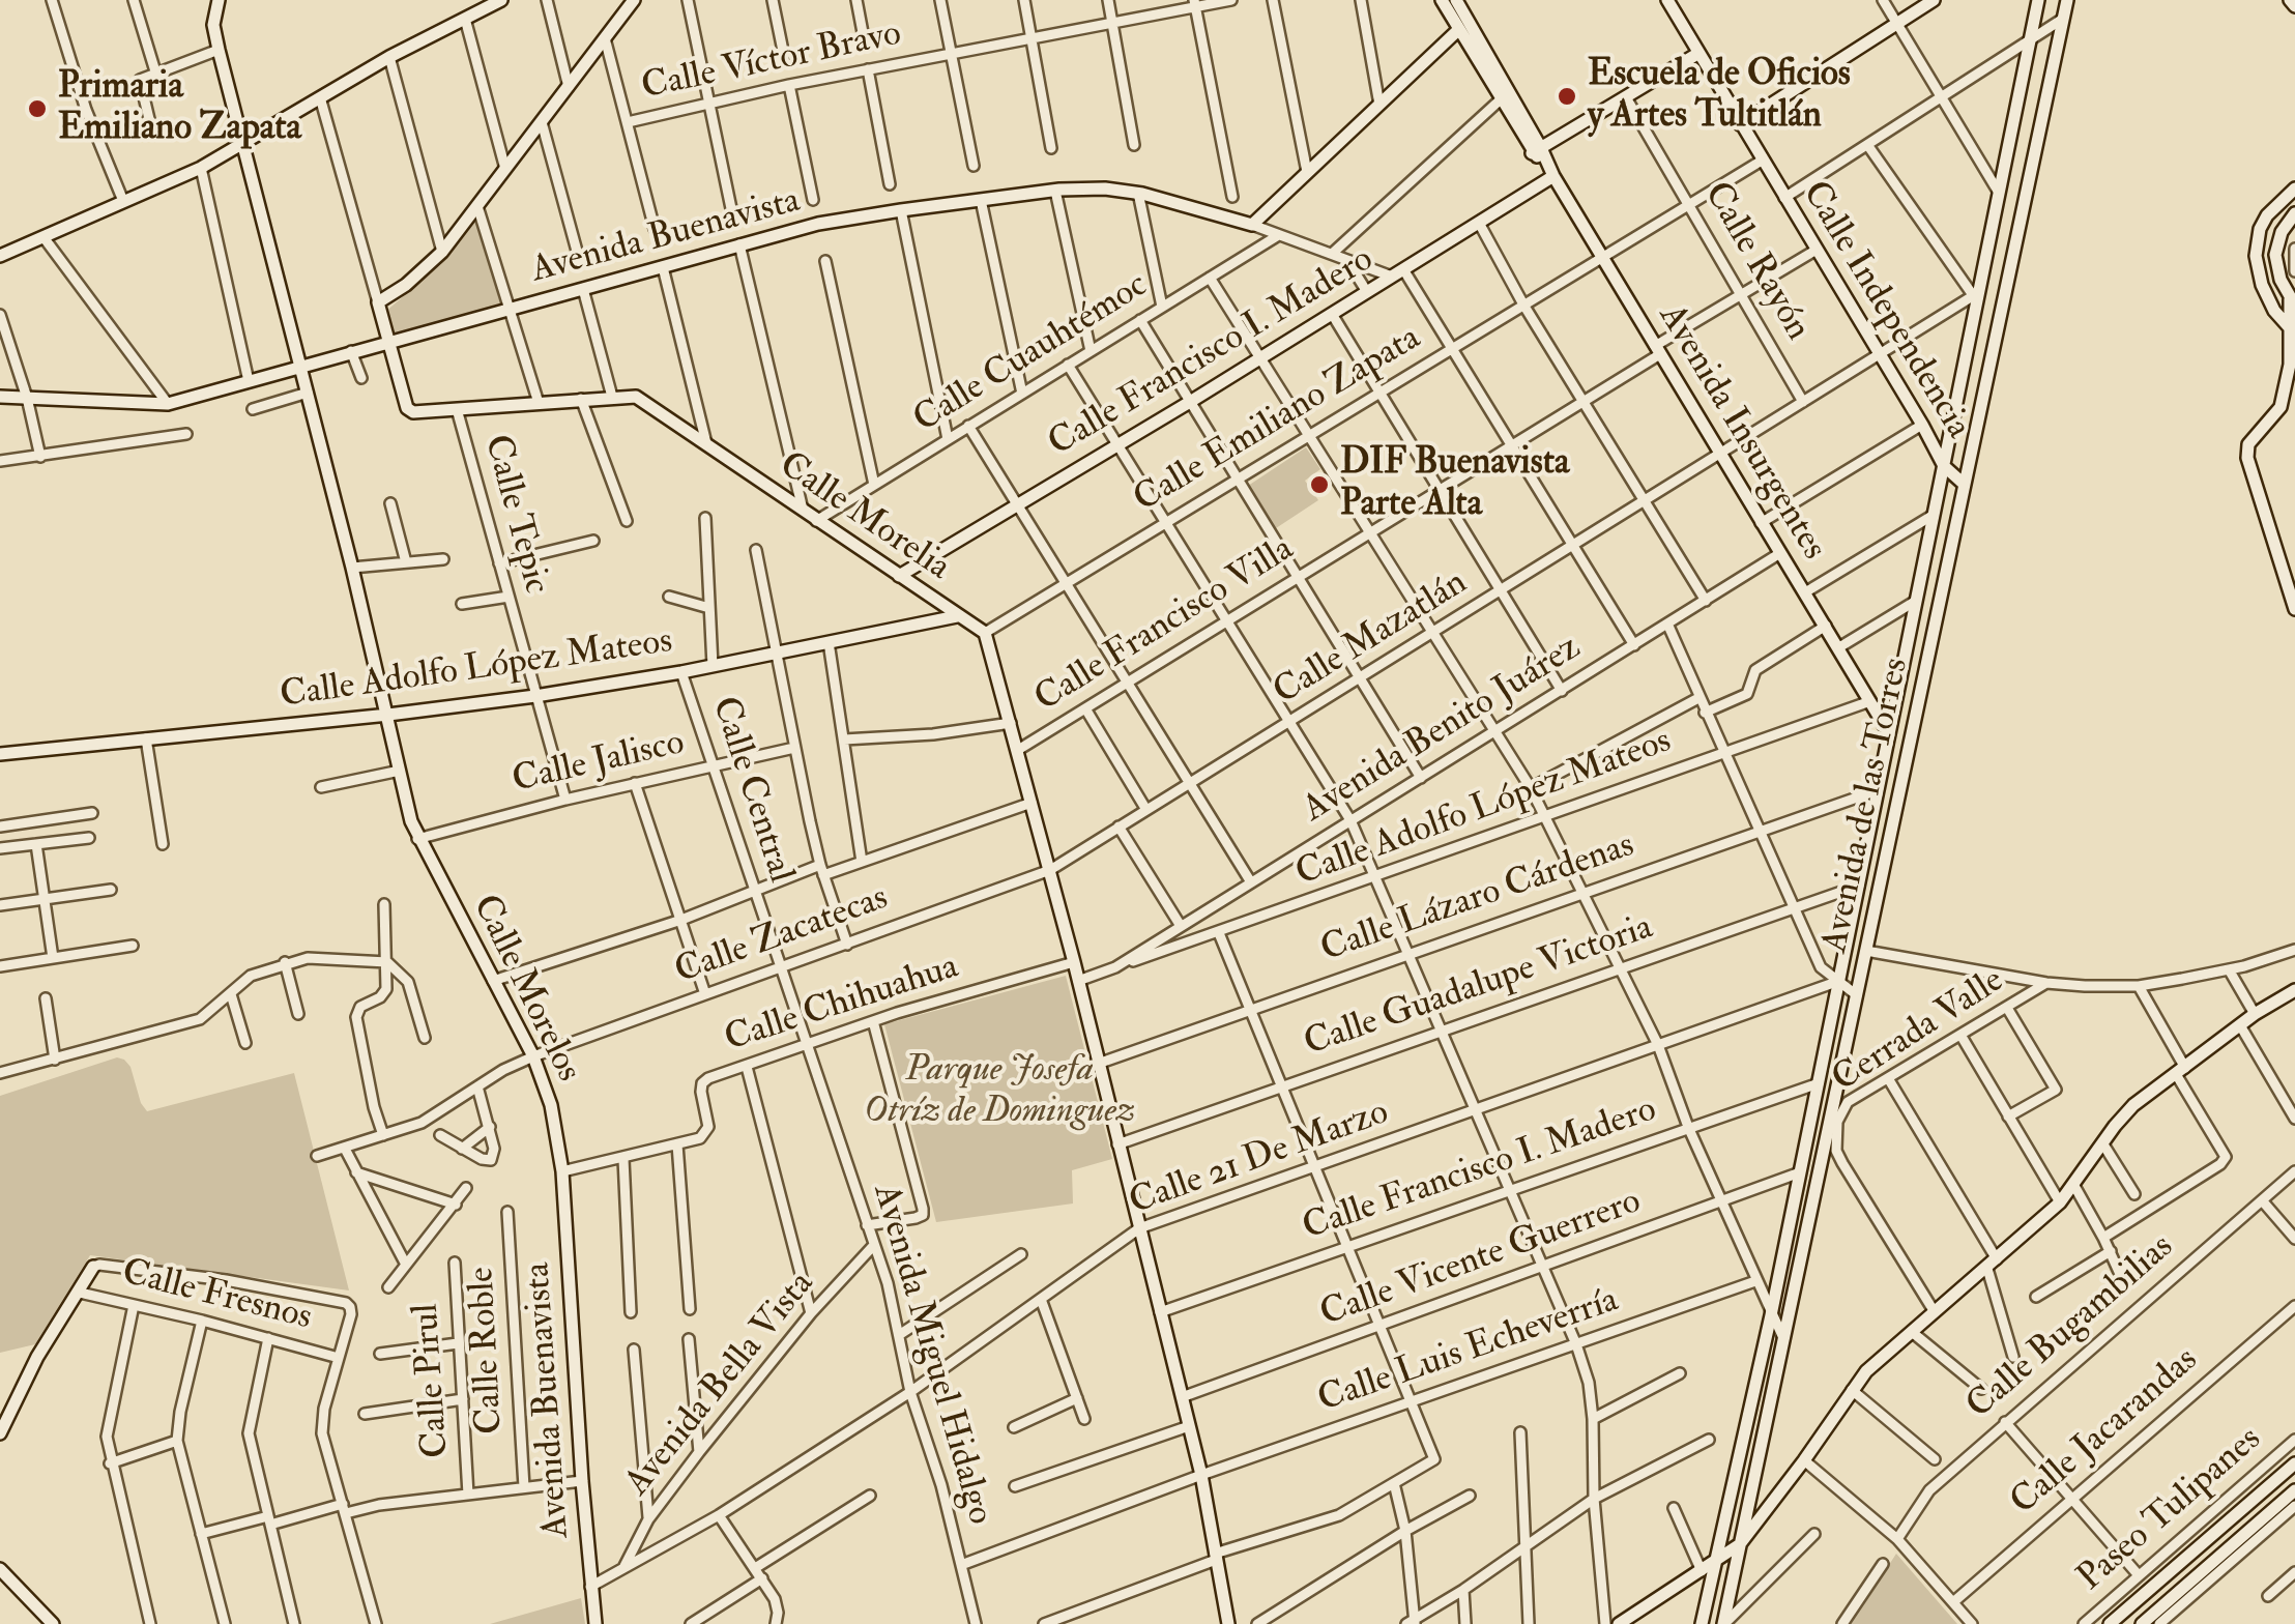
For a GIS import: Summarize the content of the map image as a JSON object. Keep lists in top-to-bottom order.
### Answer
{
  "streets": {
    "main road": [
      "Avenida Buenavista",
      "Calle Independencia",
      "Calle Francisco I. Madero",
      "Avenida Insurgentes",
      "Calle Morelia",
      "Calle Adolfo López Mateos",
      "Avenida de las Torres",
      "Calle Morelos"
    ],
    "street": [
      "Calle Víctor Bravo",
      "Calle Rayón",
      "Calle Cuauhtémoc",
      "Calle Emiliano Zapata",
      "Calle Tepic",
      "Calle Francisco Villa",
      "Calle Mazatlán",
      "Avenida Benito Juárez",
      "Calle Jalisco",
      "Calle Central",
      "Calle Lázaro Cárdenas",
      "Calle Zacatecas",
      "Calle Guadalupe Victoria",
      "Calle Chihuahua",
      "Cerrada Valle",
      "Calle 21 De Marzo",
      "Calle Vicente Guerrero",
      "Calle Fresnos",
      "Calle Bugambilias",
      "Calle Roble",
      "Calle Luis Echeverría",
      "Avenida Miguel Hidalgo",
      "Calle Pirul",
      "Avenida Bella Vista",
      "Calle Jacarandas",
      "Paseo Tulipanes"
    ]
  },
  "crossings": [
    ["Avenida Buenavista", "Calle Francisco I. Madero"],
    ["Avenida Buenavista", "Calle Cuauhtémoc"],
    ["Avenida Buenavista", "Calle Morelos"],
    ["Avenida Buenavista", "Calle 21 De Marzo"],
    ["Calle Rayón", "Calle Emiliano Zapata"],
    ["Calle Rayón", "Calle Francisco Villa"],
    ["Calle Rayón", "Calle Mazatlán"],
    ["Calle Independencia", "Calle Emiliano Zapata"],
    ["Calle Independencia", "Calle Francisco Villa"],
    ["Calle Independencia", "Calle Mazatlán"],
    ["Calle Independencia", "Avenida de las Torres"],
    ["Calle Francisco I. Madero", "Avenida Insurgentes"],
    ["Calle Francisco I. Madero", "Calle Morelia"],
    ["Calle Francisco I. Madero", "Avenida de las Torres"],
    ["Calle Cuauhtémoc", "Calle Morelia"],
    ["Calle Emiliano Zapata", "Avenida Insurgentes"],
    ["Calle Emiliano Zapata", "Calle Morelia"],
    ["Avenida Insurgentes", "Calle Francisco Villa"],
    ["Avenida Insurgentes", "Calle Mazatlán"],
    ["Avenida Insurgentes", "Calle Adolfo López Mateos"],
    ["Avenida Insurgentes", "Avenida Benito Juárez"],
    ["Avenida Insurgentes", "Avenida de las Torres"],
    ["Calle Tepic", "Calle Adolfo López Mateos"],
    ["Calle Tepic", "Calle Jalisco"],
    ["Calle Morelia", "Calle Adolfo López Mateos"],
    ["Calle Mazatlán", "Avenida de las Torres"],
    ["Calle Mazatlán", "Calle Zacatecas"],
    ["Calle Adolfo López Mateos", "Avenida Benito Juárez"],
    ["Calle Adolfo López Mateos", "Calle Central"],
    ["Calle Adolfo López Mateos", "Calle Morelos"],
    ["Calle Jalisco", "Calle Central"],
    ["Calle Jalisco", "Calle Morelos"],
    ["Calle Central", "Calle Zacatecas"],
    ["Calle Central", "Calle Chihuahua"],
    ["Calle Central", "Avenida Miguel Hidalgo"],
    ["Avenida de las Torres", "Calle Lázaro Cárdenas"],
    ["Avenida de las Torres", "Calle Guadalupe Victoria"],
    ["Avenida de las Torres", "Calle 21 De Marzo"],
    ["Avenida de las Torres", "Calle Vicente Guerrero"],
    ["Calle Zacatecas", "Calle Morelos"],
    ["Calle Chihuahua", "Avenida Miguel Hidalgo"],
    ["Calle 21 De Marzo", "Avenida Miguel Hidalgo"],
    ["Calle 21 De Marzo", "Avenida Bella Vista"],
    ["Avenida Miguel Hidalgo", "Avenida Bella Vista"]
  ],
  "parks": ["Parque Josefa Otríz de Dominguez"],
  "places": ["Escuela de Oficios y Artes Tultitlán", "Primaria Emiliano Zapata", "DIF Buenavista Parte Alta"]
}
